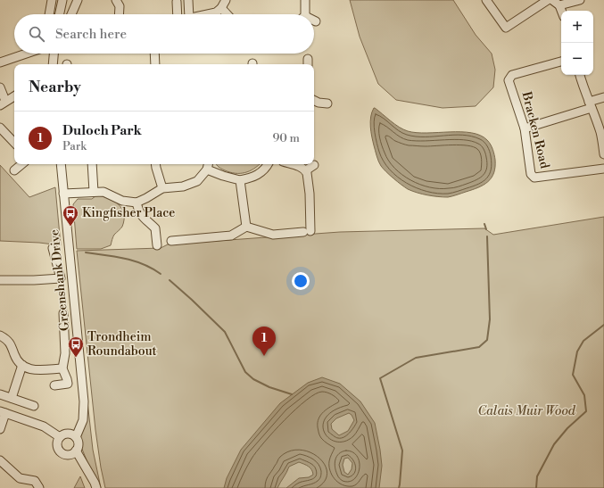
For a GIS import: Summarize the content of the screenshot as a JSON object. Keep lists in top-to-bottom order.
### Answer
{
  "streets": {
    "street": ["Bracken Road", "Greenshank Drive"]
  },
  "parks": ["Calais Muir Wood"],
  "places": {
    "bus stop": ["Kingfisher Place", "Trondheim Roundabout"]
  },
  "page": {
    "map_buttons": ["+", "−"],
    "search": "Search here",
    "heading": "Nearby",
    "list": [
      {
        "mark": "1",
        "name": "Duloch Park",
        "note": "Park",
        "value": "90 m"
      }
    ],
    "pins": "1"
  }
}
